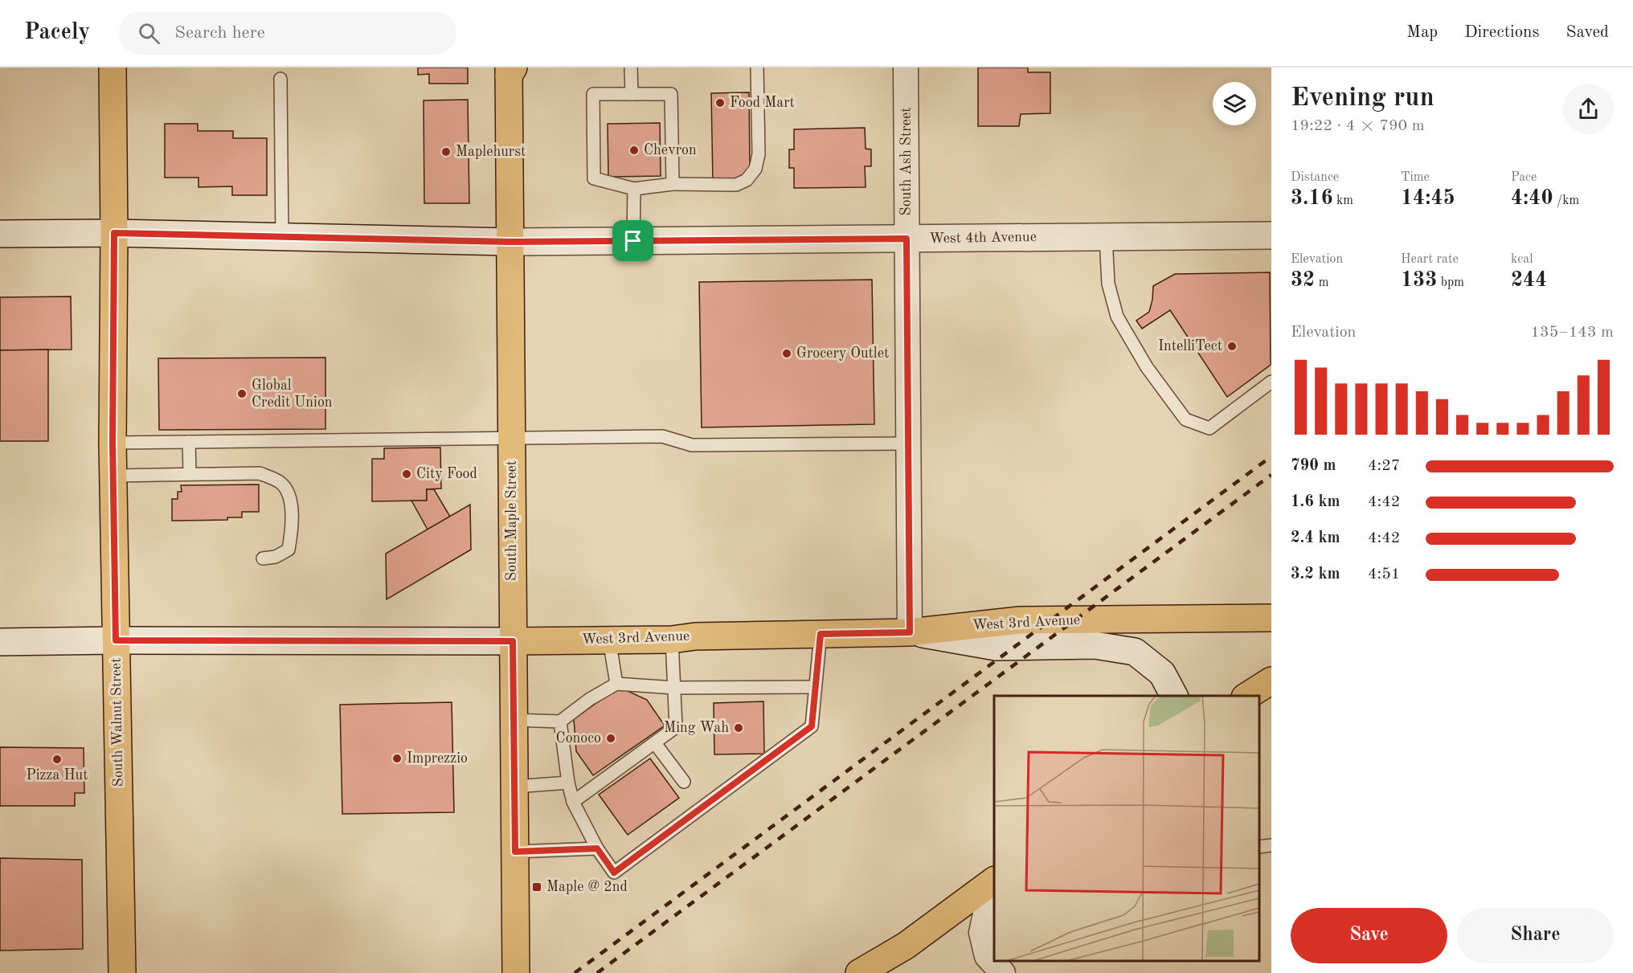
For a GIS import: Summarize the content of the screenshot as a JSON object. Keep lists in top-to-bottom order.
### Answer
{
  "streets": {
    "main road": [
      "West 4th Avenue",
      "South Maple Street",
      "West 3rd Avenue",
      "South Walnut Street"
    ],
    "street": ["South Ash Street"]
  },
  "crossings": [
    ["South Ash Street", "West 4th Avenue"],
    ["South Ash Street", "West 3rd Avenue"],
    ["West 4th Avenue", "South Maple Street"],
    ["West 4th Avenue", "South Walnut Street"],
    ["South Maple Street", "West 3rd Avenue"],
    ["West 3rd Avenue", "South Walnut Street"]
  ],
  "places": {
    "other": [
      "Food Mart",
      "Chevron",
      "Maplehurst",
      "IntelliTect",
      "Grocery Outlet",
      "Global Credit Union",
      "City Food",
      "Ming Wah",
      "Conoco",
      "Imprezzio",
      "Pizza Hut"
    ],
    "transit": ["Maple @ 2nd"]
  },
  "page": {
    "header": "Pacely",
    "search": "Search here",
    "nav": ["Map", "Directions", "Saved"],
    "heading": ["Evening run", "19:22 · 4 × 790 m"],
    "stats": [
      ["Distance", "3.16 km"],
      ["Time", "14:45"],
      ["Pace", "4:40 /km"],
      ["Elevation", "32 m"],
      ["Heart rate", "133 bpm"],
      ["kcal", "244"]
    ],
    "chart": ["Elevation", "135–143 m"],
    "list": [
      {
        "name": "790 m",
        "note": "4:27"
      },
      {
        "name": "1.6 km",
        "note": "4:42"
      },
      {
        "name": "2.4 km",
        "note": "4:42"
      },
      {
        "name": "3.2 km",
        "note": "4:51"
      }
    ],
    "buttons": ["Save", "Share"]
  }
}
